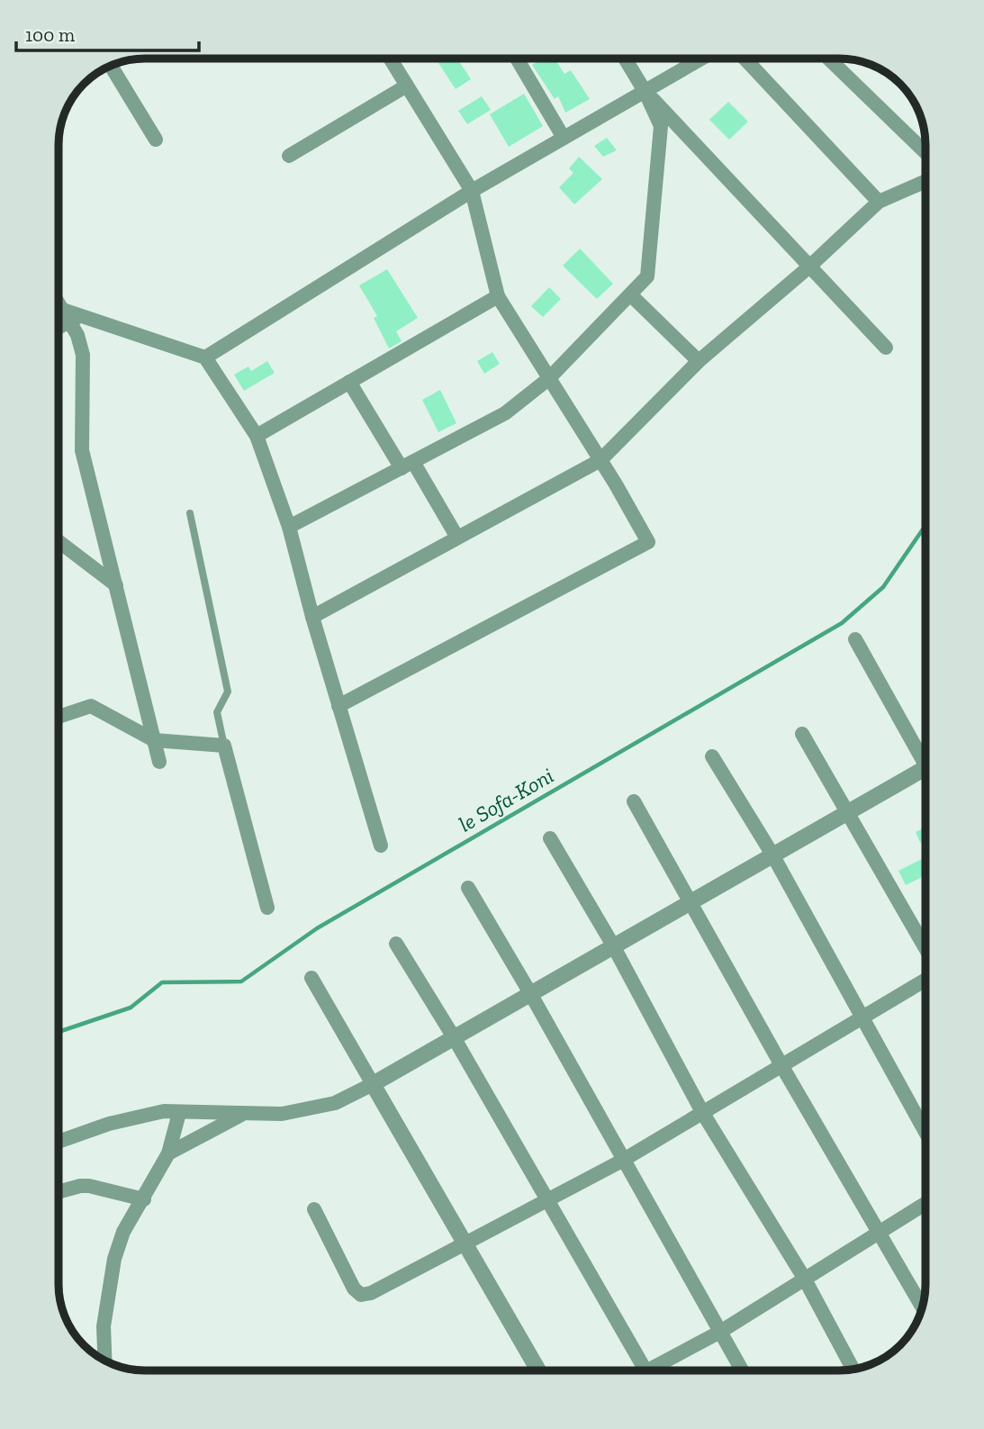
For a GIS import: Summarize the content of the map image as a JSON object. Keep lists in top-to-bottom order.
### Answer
{
  "water": ["le Sofa-Koni"],
  "scale_bar": "100 m"
}
